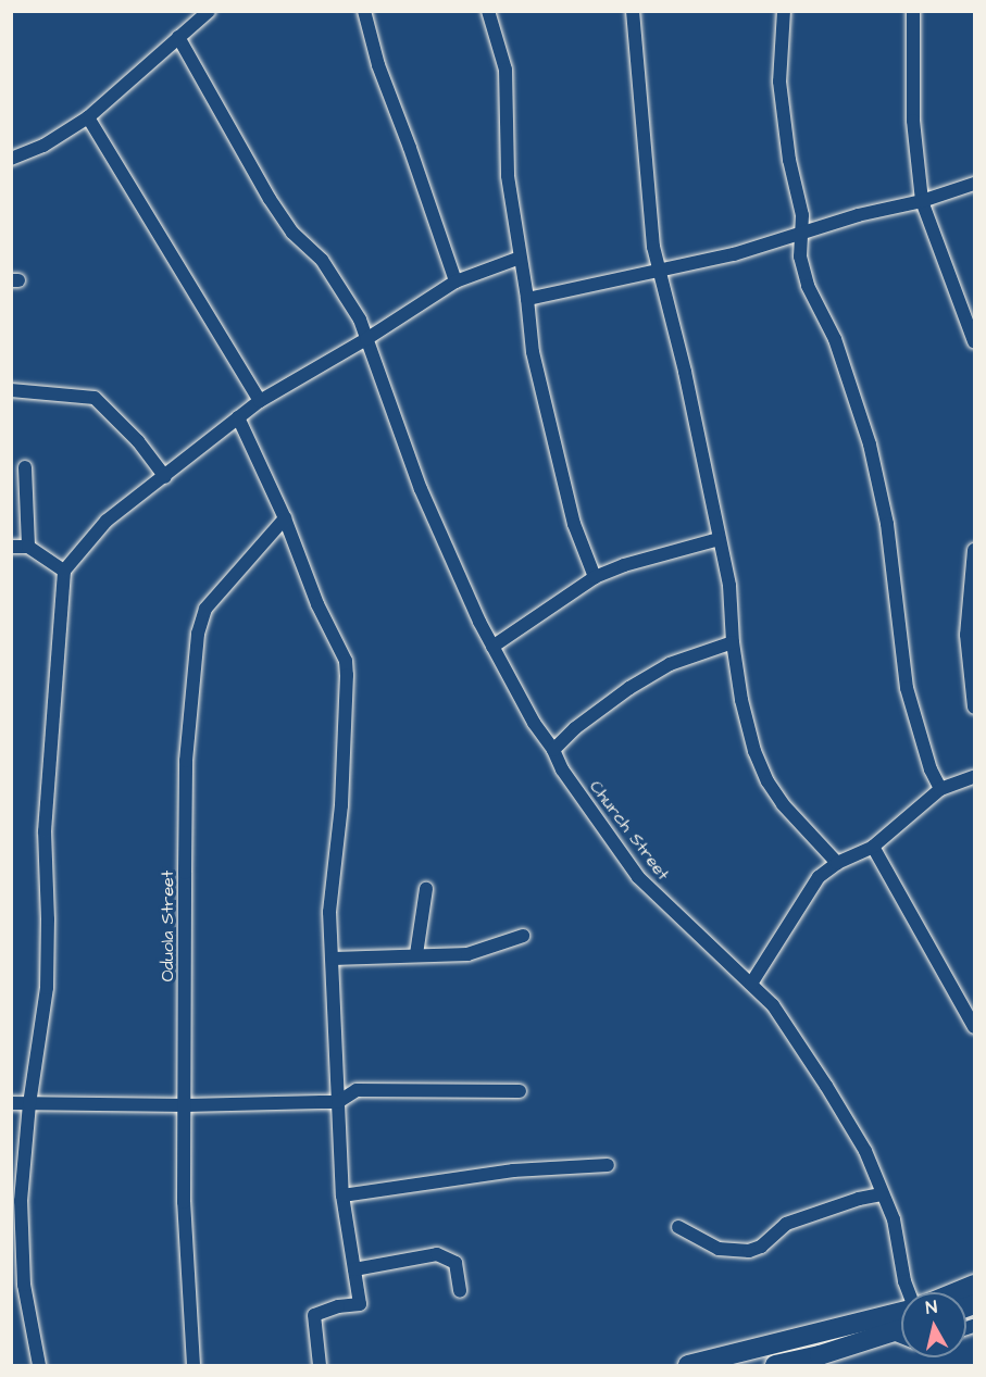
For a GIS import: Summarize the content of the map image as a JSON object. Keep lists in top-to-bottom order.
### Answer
{
  "streets": {
    "street": ["Church Street", "Oduola Street"]
  },
  "north": "top"
}
